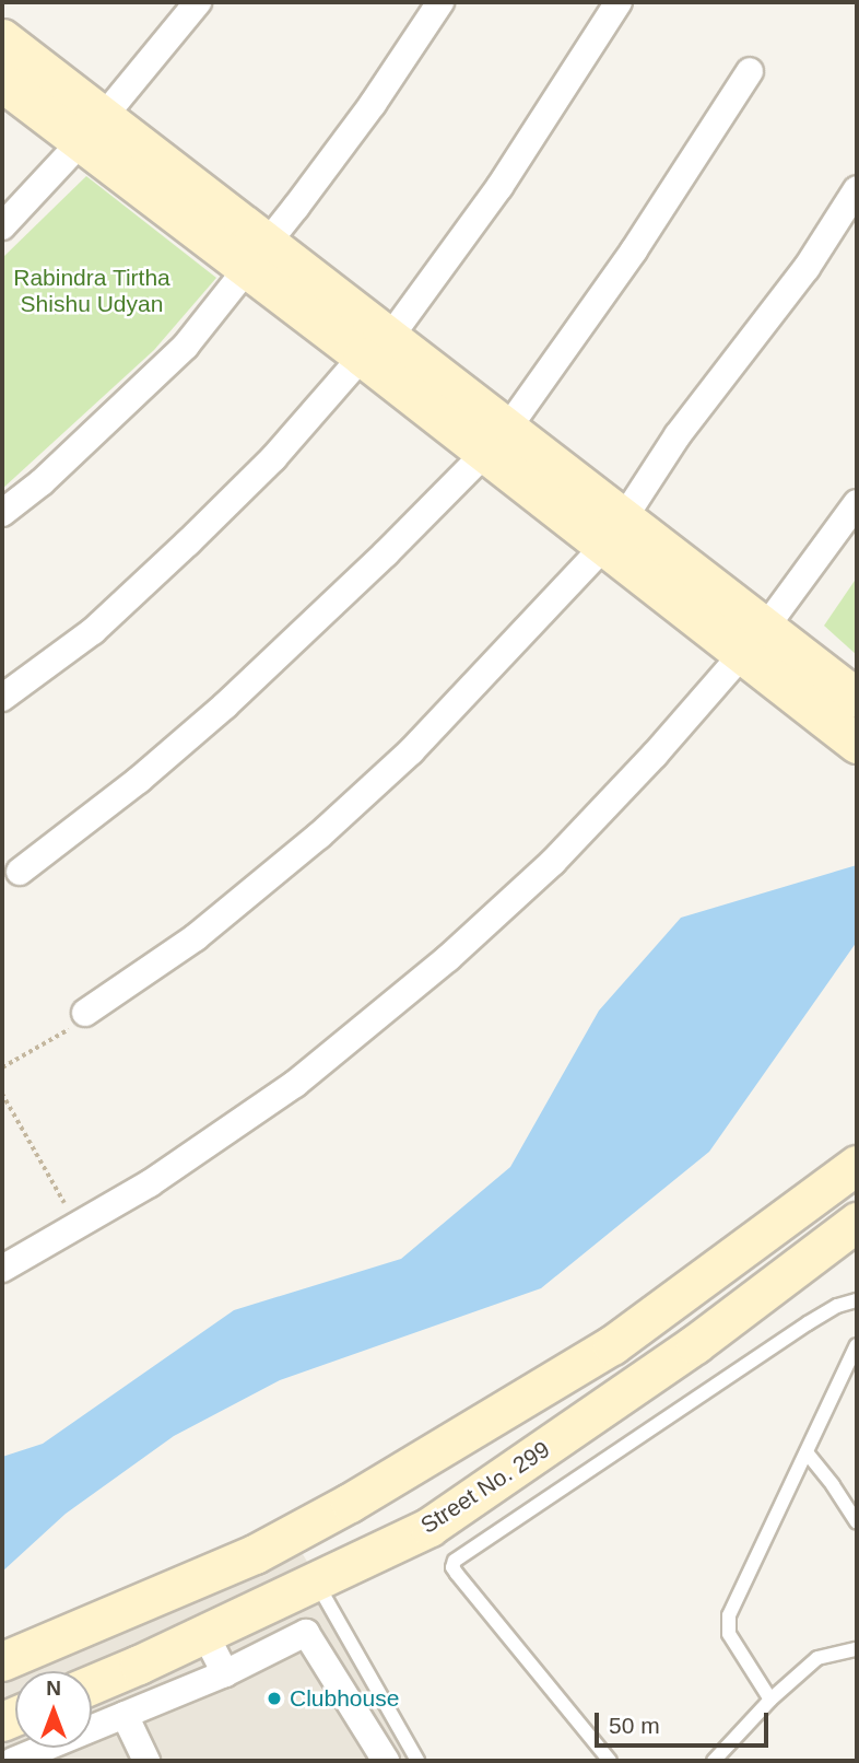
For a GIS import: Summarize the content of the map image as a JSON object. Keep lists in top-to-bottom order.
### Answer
{
  "streets": {
    "street": ["Street No. 299"]
  },
  "parks": ["Rabindra Tirtha Shishu Udyan"],
  "places": ["Clubhouse"],
  "scale_bar": "50 m",
  "north": "top"
}
